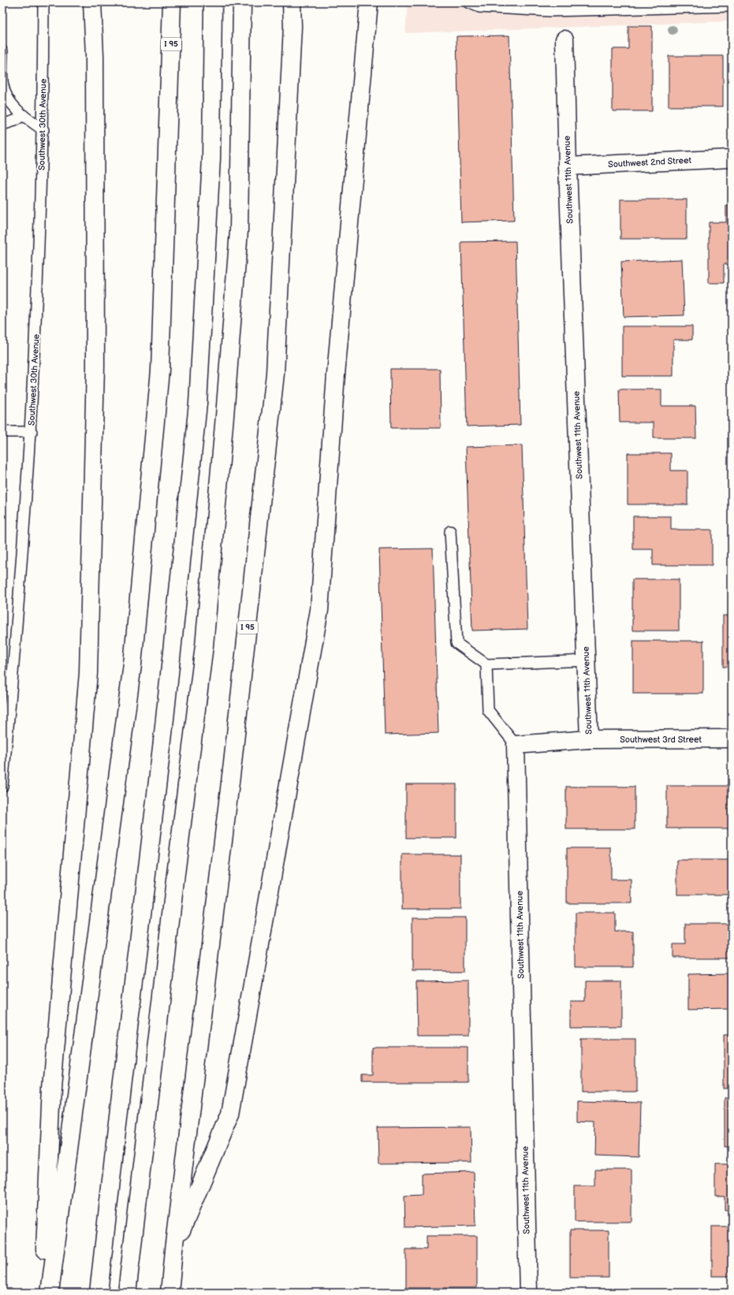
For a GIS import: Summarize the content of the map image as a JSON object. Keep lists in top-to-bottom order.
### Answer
{
  "streets": {
    "main road": [
      "I 95",
      "Southwest 2nd Street",
      "Southwest 11th Avenue",
      "Southwest 3rd Street"
    ],
    "lane": ["Southwest 30th Avenue"]
  },
  "crossings": [
    ["Southwest 2nd Street", "Southwest 11th Avenue"],
    ["Southwest 11th Avenue", "Southwest 3rd Street"]
  ]
}
